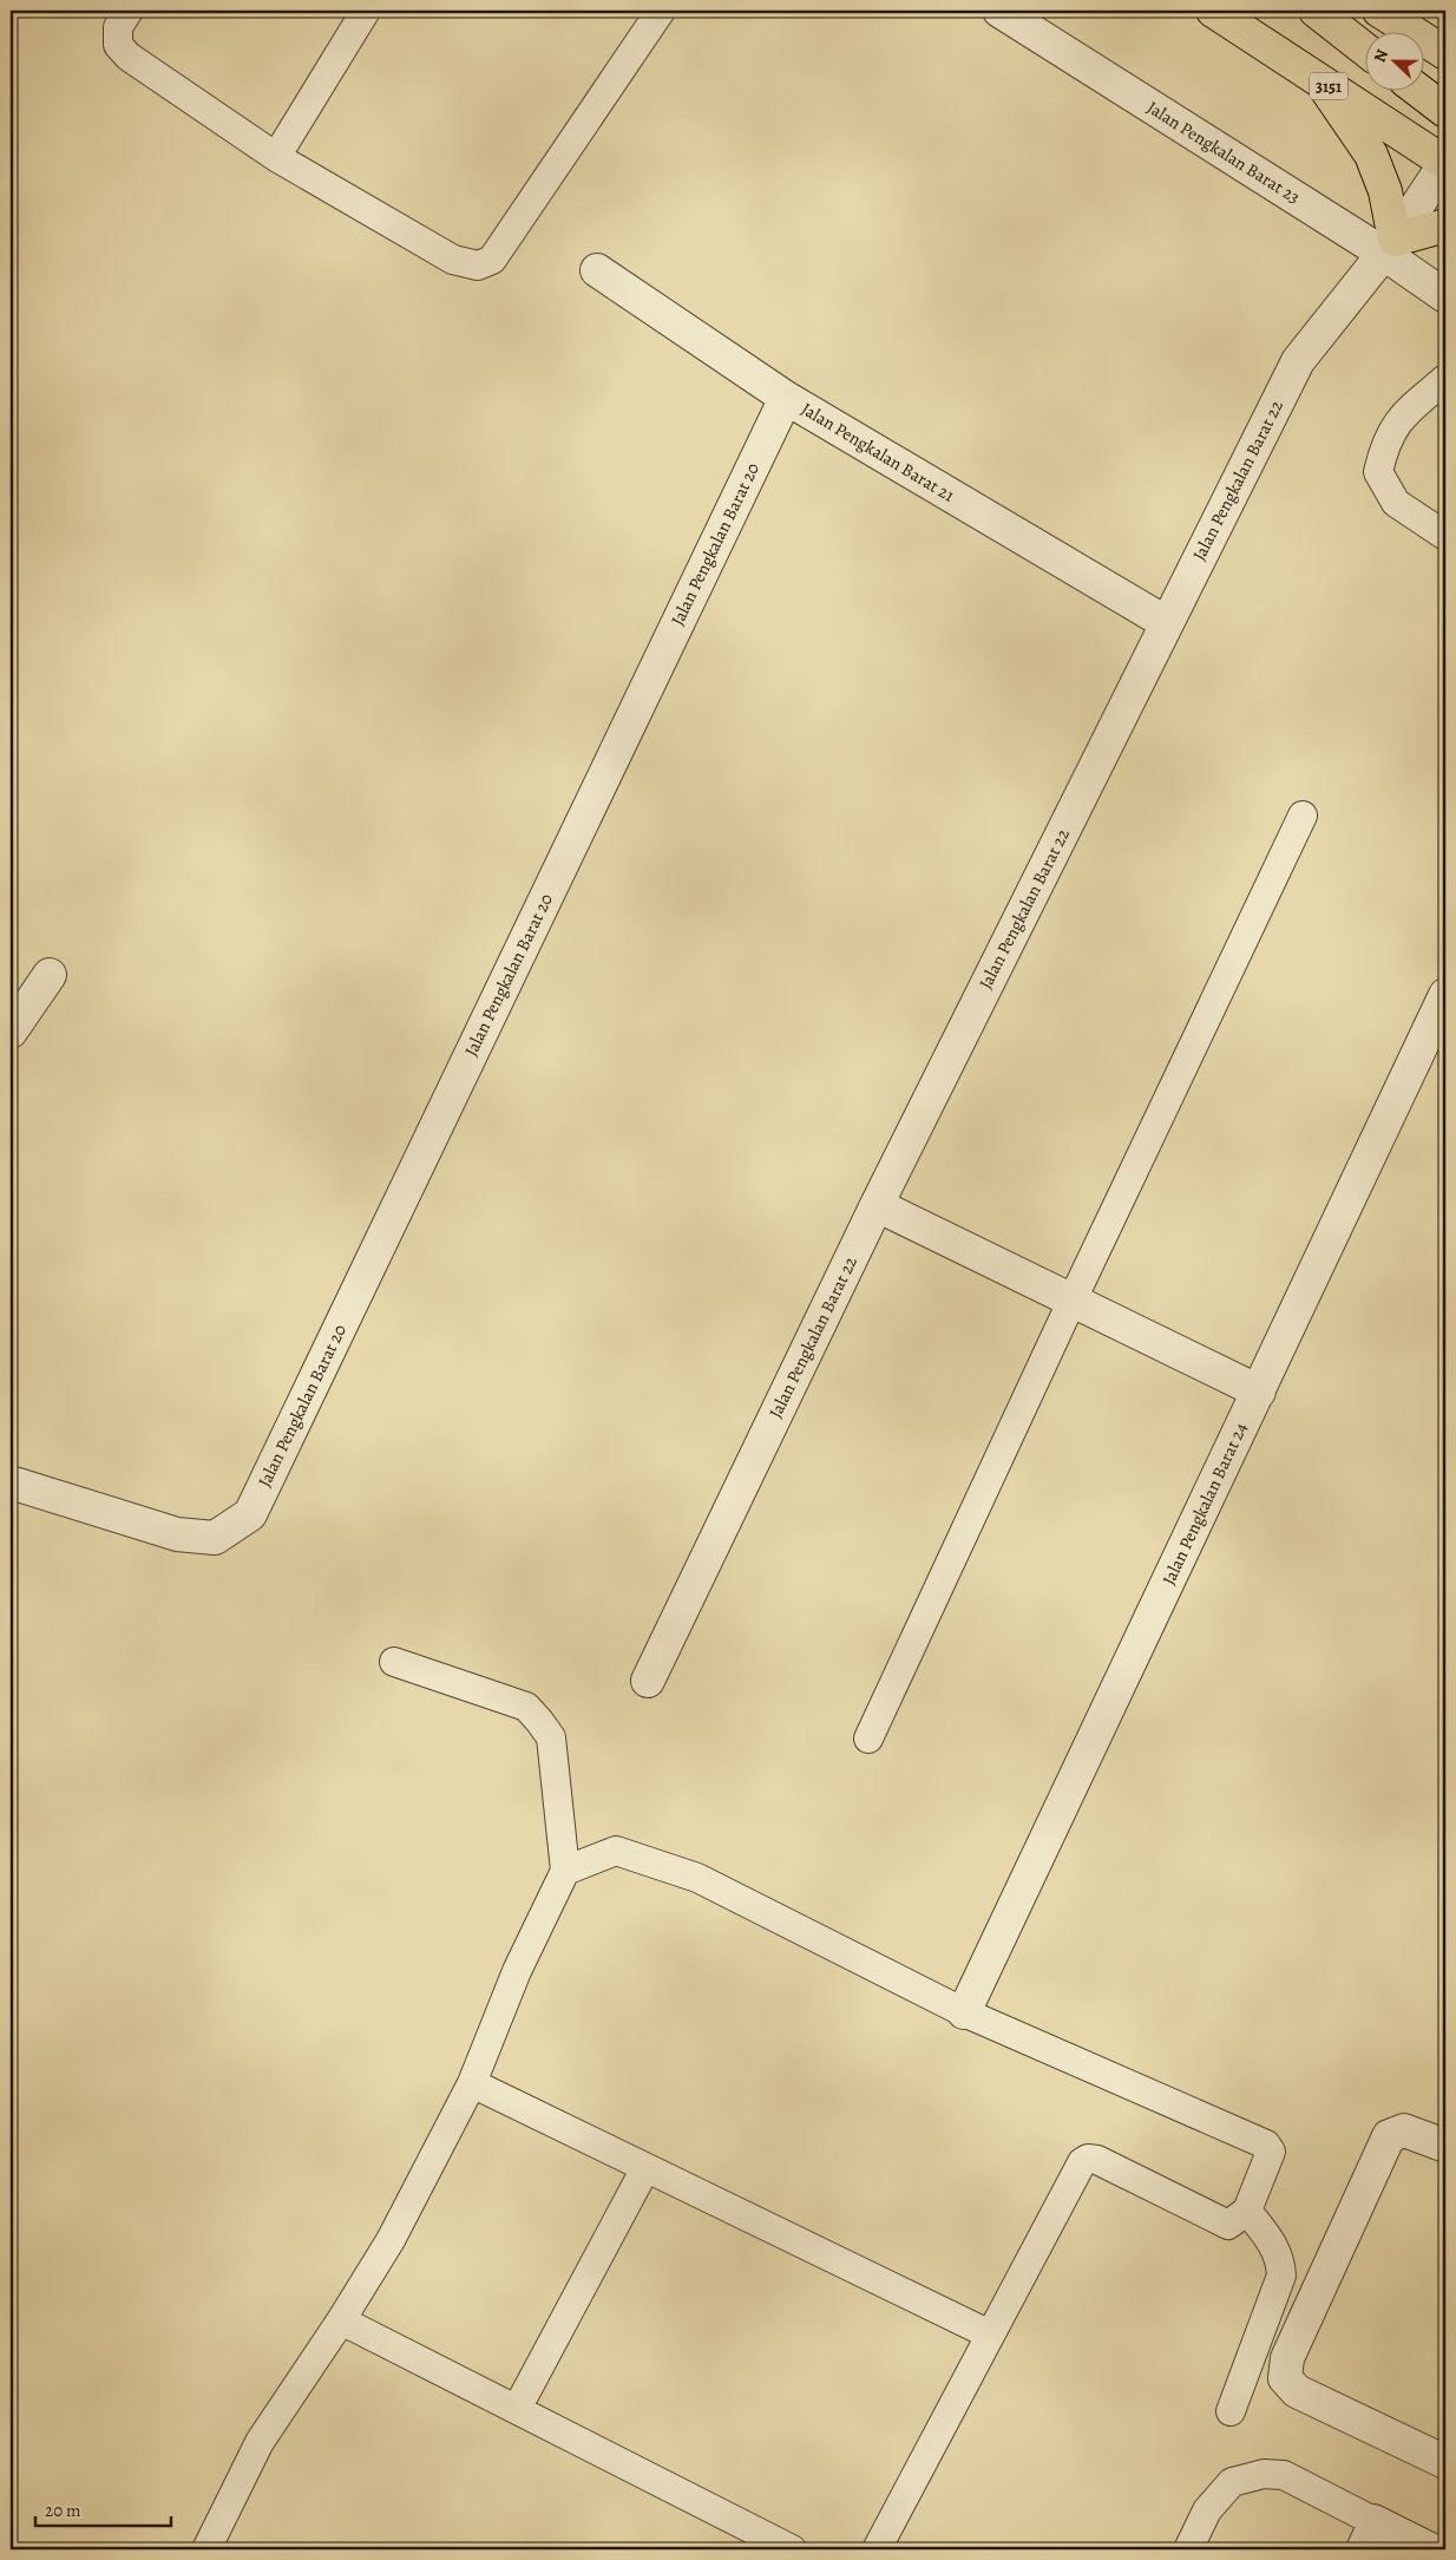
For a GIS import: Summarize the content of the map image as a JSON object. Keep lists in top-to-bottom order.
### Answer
{
  "streets": {
    "main road": ["3151"],
    "street": [
      "Jalan Pengkalan Barat 23",
      "Jalan Pengkalan Barat 21",
      "Jalan Pengkalan Barat 22",
      "Jalan Pengkalan Barat 20",
      "Jalan Pengkalan Barat 24"
    ]
  },
  "crossings": [
    ["3151", "Jalan Pengkalan Barat 22"],
    ["Jalan Pengkalan Barat 23", "Jalan Pengkalan Barat 22"],
    ["Jalan Pengkalan Barat 21", "Jalan Pengkalan Barat 22"],
    ["Jalan Pengkalan Barat 21", "Jalan Pengkalan Barat 20"]
  ],
  "scale_bar": "20 m",
  "north": "left"
}
